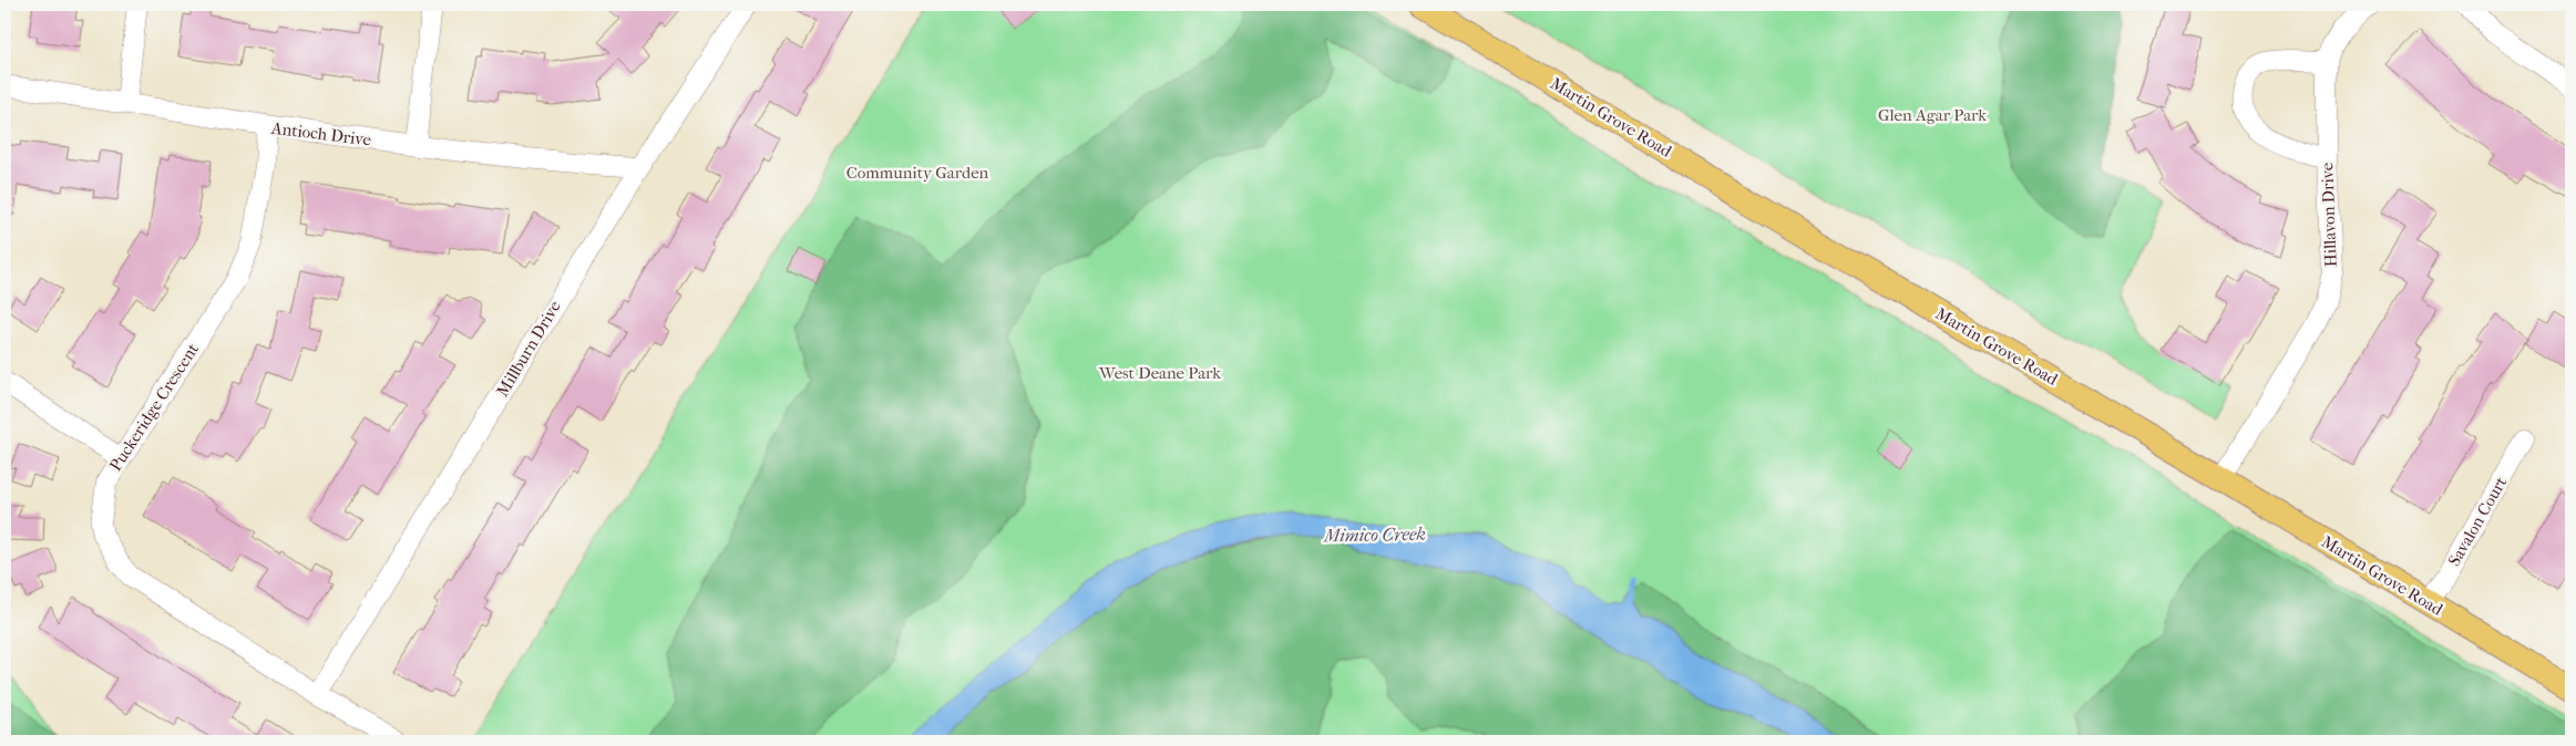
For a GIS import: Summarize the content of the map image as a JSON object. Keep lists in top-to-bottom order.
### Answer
{
  "streets": {
    "main road": ["Martin Grove Road"],
    "street": [
      "Antioch Drive",
      "Hillavon Drive",
      "Millburn Drive",
      "Puckeridge Crescent",
      "Savalon Court"
    ]
  },
  "crossings": [
    ["Martin Grove Road", "Hillavon Drive"],
    ["Martin Grove Road", "Savalon Court"],
    ["Antioch Drive", "Millburn Drive"],
    ["Antioch Drive", "Puckeridge Crescent"],
    ["Millburn Drive", "Puckeridge Crescent"]
  ],
  "water": ["Mimico Creek"],
  "parks": ["Glen Agar Park", "Community Garden", "West Deane Park"]
}
